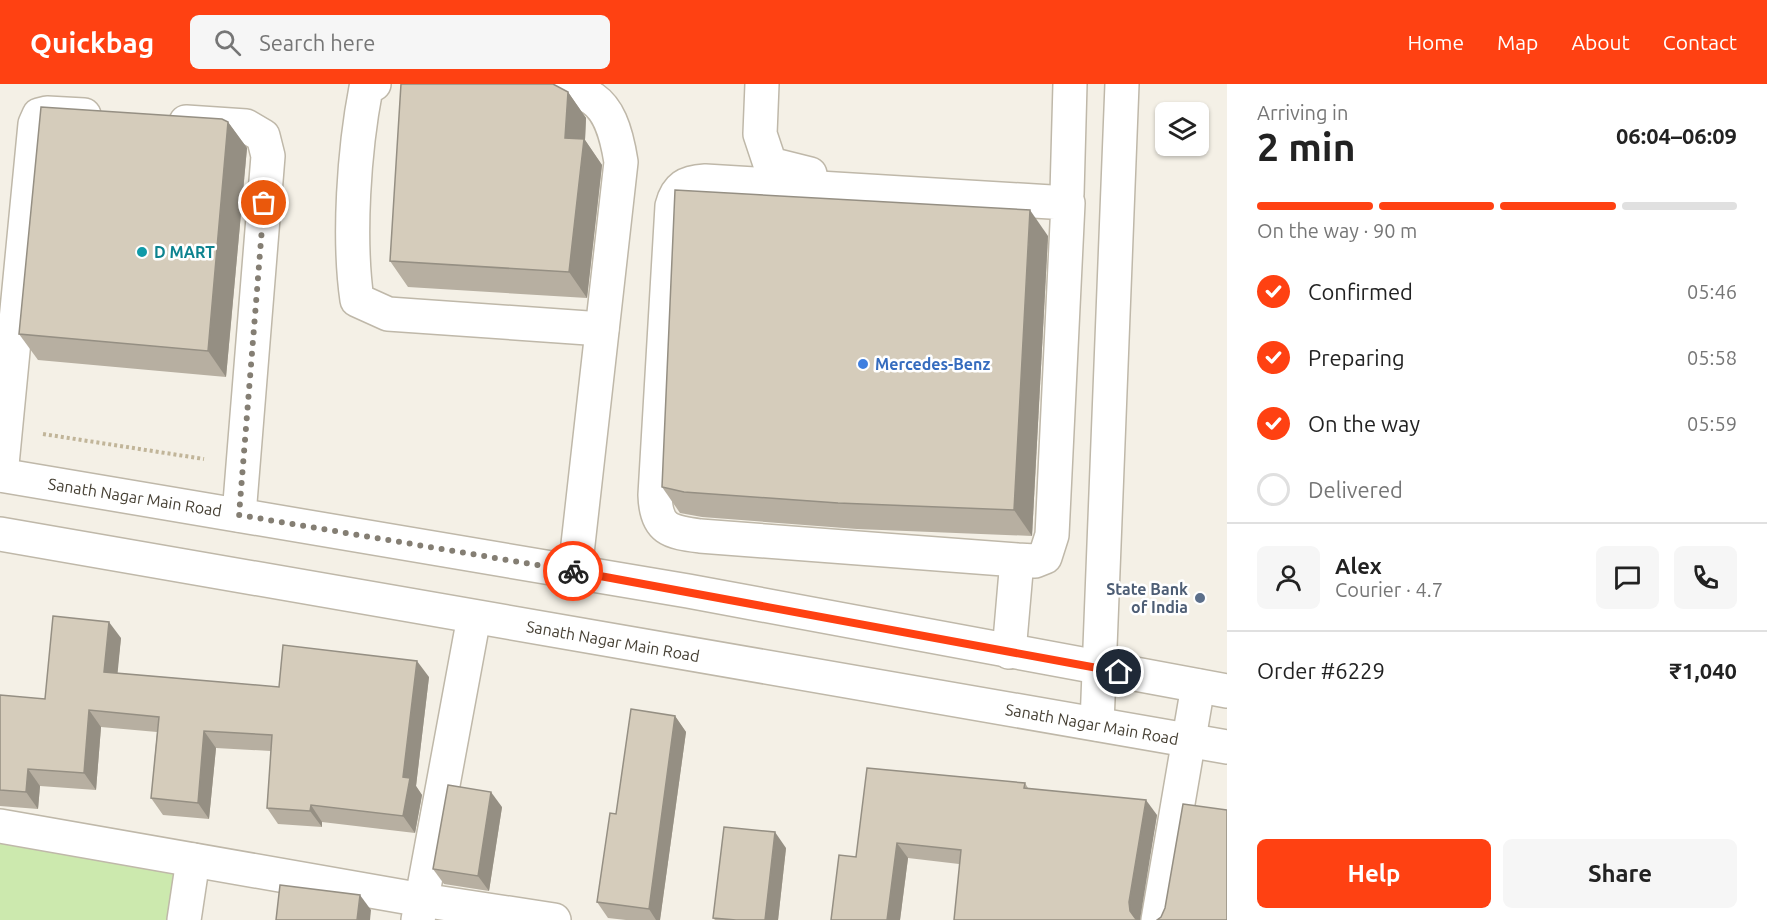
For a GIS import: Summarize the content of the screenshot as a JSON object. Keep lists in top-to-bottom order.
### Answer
{
  "streets": {
    "street": ["Sanath Nagar Main Road"]
  },
  "places": ["D MART", "Mercedes-Benz", "State Bank of India"],
  "page": {
    "header": "Quickbag",
    "search": "Search here",
    "nav": [
      "Home",
      "Map",
      "About",
      "Contact"
    ],
    "heading": ["2 min", "Arriving in", "06:04–06:09"],
    "panel": [
      "Alex",
      "Courier · 4.7",
      "Order #6229",
      "₹1,040"
    ],
    "bar": "On the way · 90 m",
    "list": [
      ["Confirmed", "05:46"],
      ["Preparing", "05:58"],
      ["On the way", "05:59"],
      "Delivered"
    ],
    "buttons": ["Help", "Share"]
  }
}
